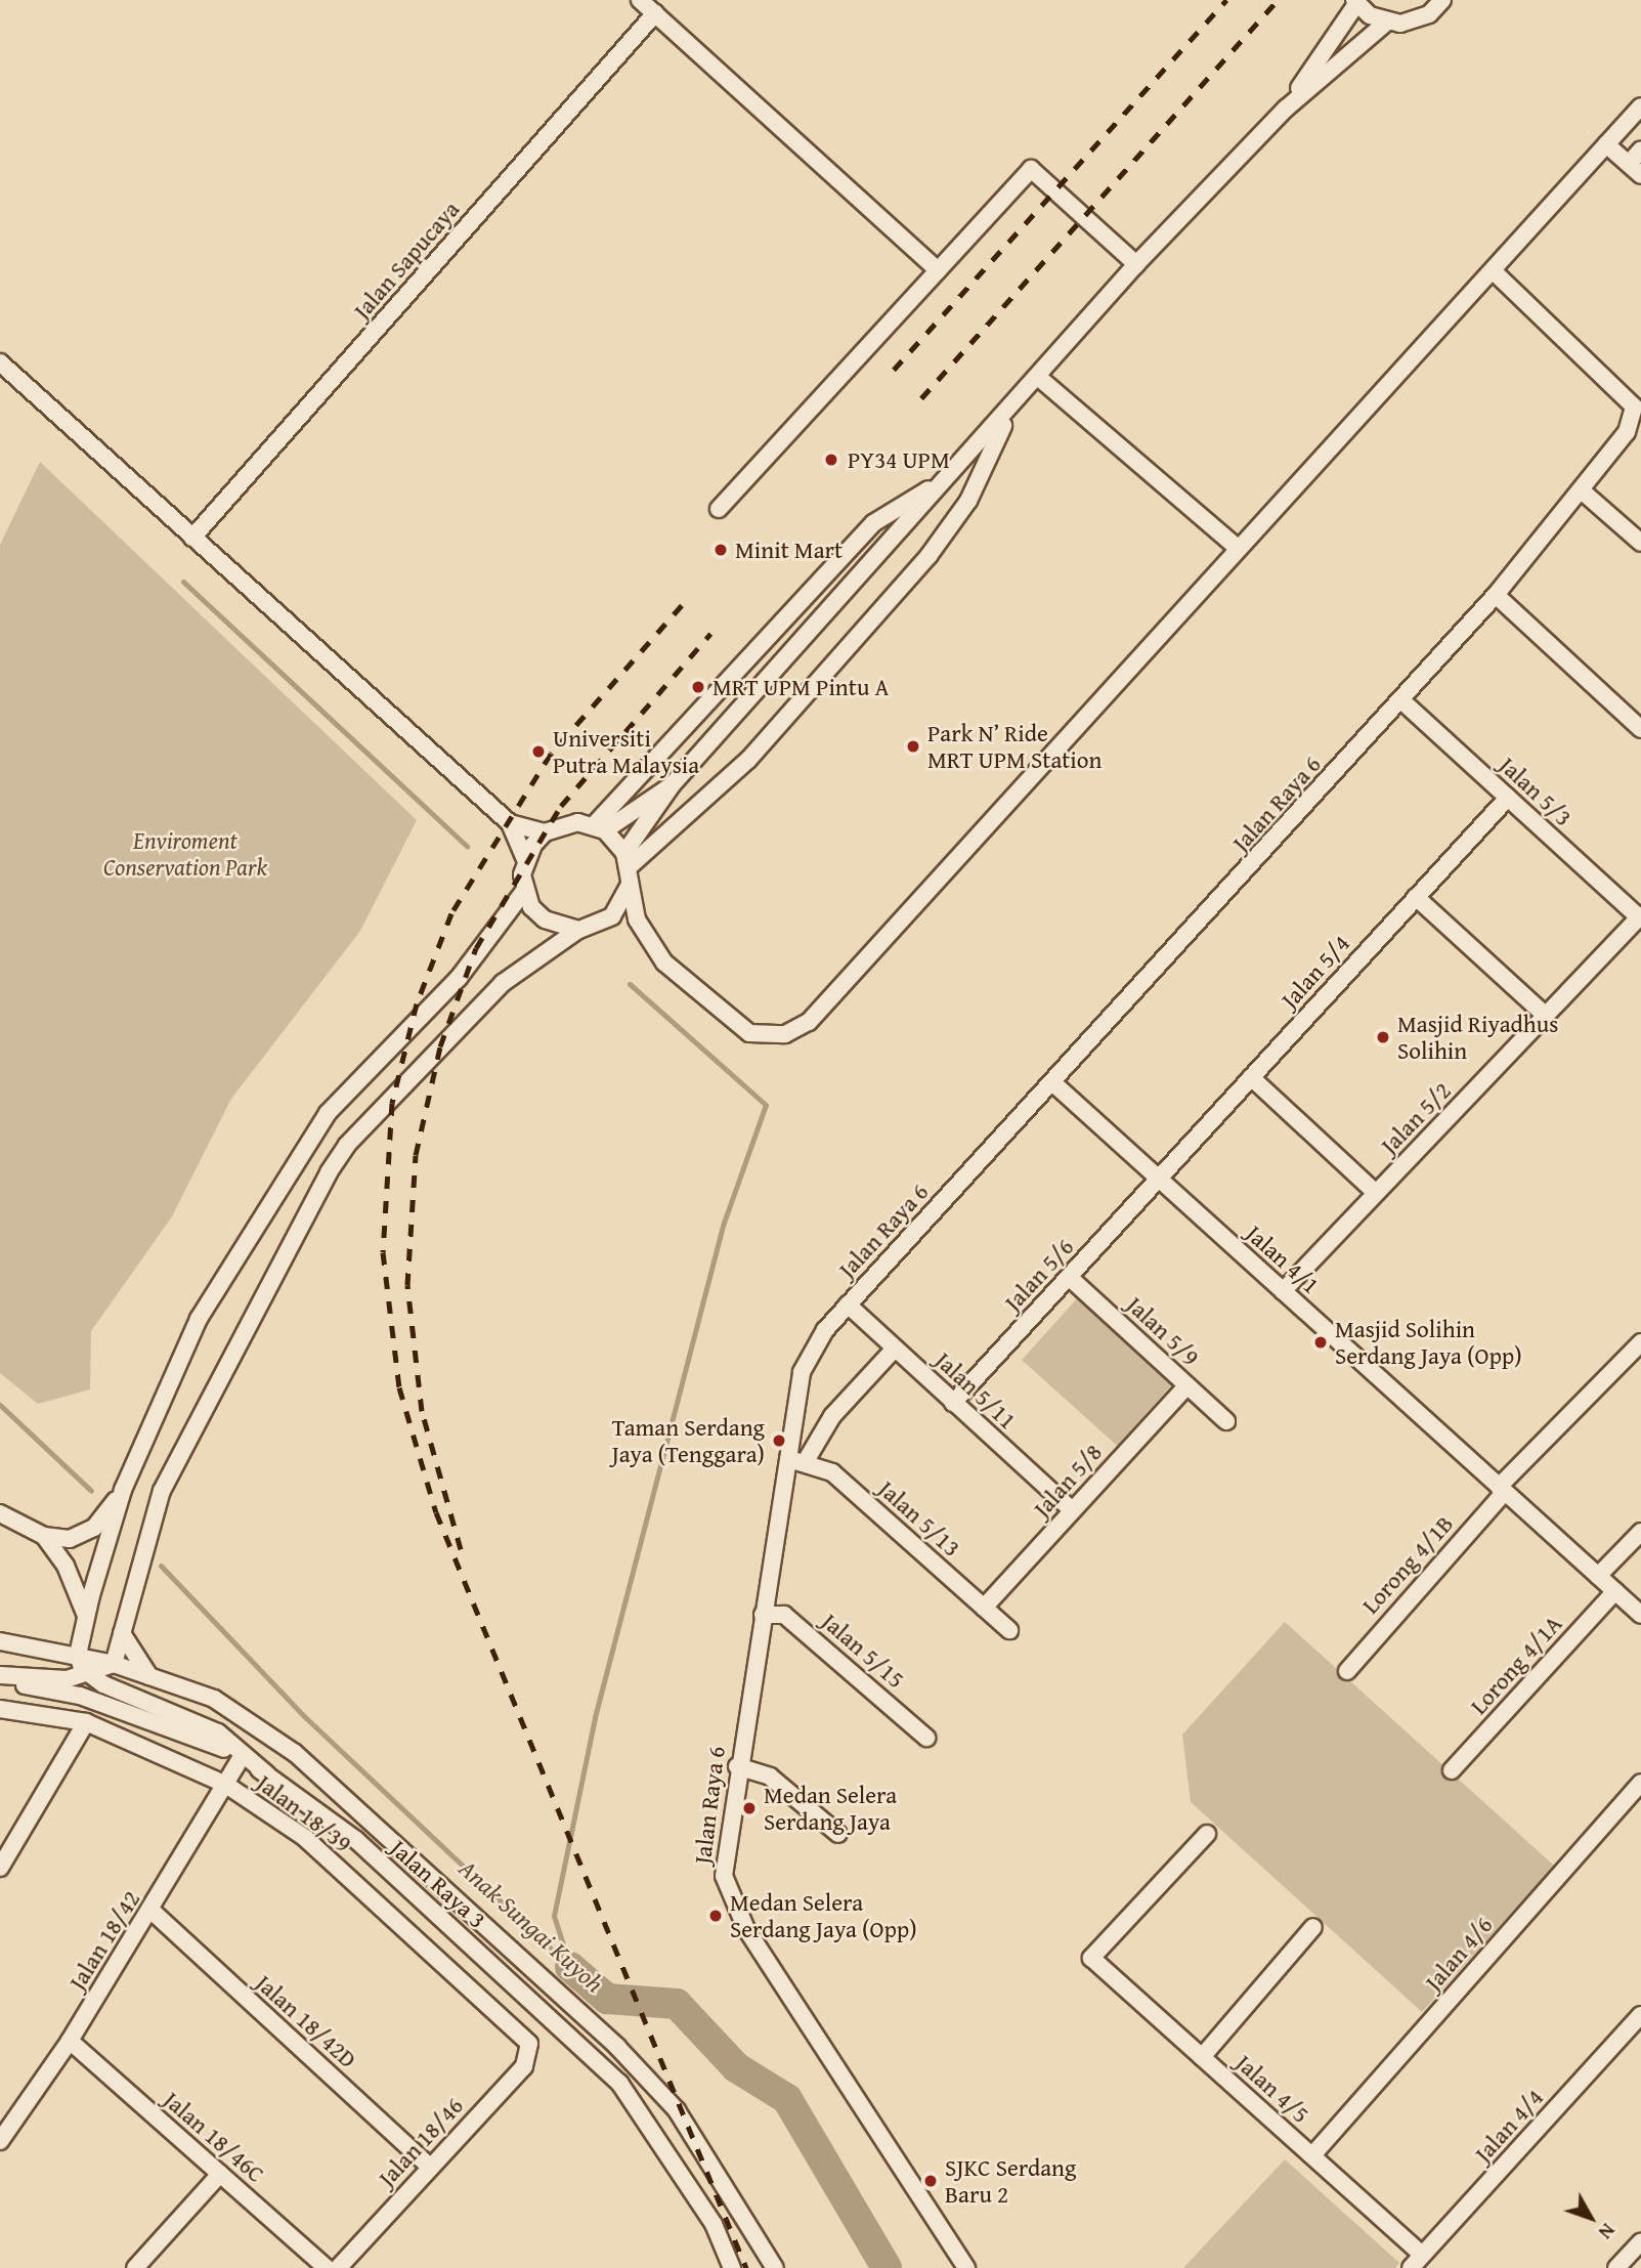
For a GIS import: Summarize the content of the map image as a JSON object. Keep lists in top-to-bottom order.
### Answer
{
  "streets": {
    "street": [
      "Jalan Sapucaya",
      "Jalan 5/3",
      "Jalan Raya 6",
      "Jalan 5/4",
      "Jalan 5/2",
      "Jalan 4/1",
      "Jalan 5/6",
      "Jalan 5/9",
      "Jalan 5/11",
      "Jalan 5/8",
      "Jalan 5/13",
      "Lorong 4/1B",
      "Jalan 5/15",
      "Lorong 4/1A",
      "Jalan 18/39",
      "Jalan Raya 3",
      "Jalan 18/42",
      "Jalan 4/6",
      "Jalan 18/42D",
      "Jalan 4/5",
      "Jalan 4/4",
      "Jalan 18/46C",
      "Jalan 18/46"
    ]
  },
  "crossings": [
    ["Jalan 5/3", "Jalan Raya 6"],
    ["Jalan 5/3", "Jalan 5/4"],
    ["Jalan 5/3", "Jalan 5/2"],
    ["Jalan Raya 6", "Jalan 4/1"],
    ["Jalan Raya 6", "Jalan 5/11"],
    ["Jalan Raya 6", "Jalan 5/13"],
    ["Jalan Raya 6", "Jalan 5/15"],
    ["Jalan 5/4", "Jalan 4/1"],
    ["Jalan 5/4", "Jalan 5/6"],
    ["Jalan 5/2", "Jalan 4/1"],
    ["Jalan 4/1", "Jalan 5/6"],
    ["Jalan 4/1", "Lorong 4/1B"],
    ["Jalan 4/1", "Lorong 4/1A"],
    ["Jalan 5/6", "Jalan 5/9"],
    ["Jalan 5/6", "Jalan 5/11"],
    ["Jalan 5/9", "Jalan 5/8"],
    ["Jalan 5/11", "Jalan 5/8"],
    ["Jalan 5/8", "Jalan 5/13"],
    ["Jalan 18/39", "Jalan 18/42"],
    ["Jalan 18/39", "Jalan 18/46"],
    ["Jalan Raya 3", "Jalan 18/42"],
    ["Jalan 18/42", "Jalan 18/42D"],
    ["Jalan 18/42", "Jalan 18/46C"],
    ["Jalan 4/6", "Jalan 4/5"],
    ["Jalan 18/42D", "Jalan 18/46"],
    ["Jalan 4/5", "Jalan 4/4"]
  ],
  "water": ["Anak Sungai Kuyoh"],
  "parks": ["Enviroment Conservation Park"],
  "places": [
    "PY34 UPM",
    "Minit Mart",
    "MRT UPM Pintu A",
    "Park N’ Ride MRT UPM Station",
    "Universiti Putra Malaysia",
    "Masjid Riyadhus Solihin",
    "Masjid Solihin Serdang Jaya (Opp)",
    "Taman Serdang Jaya (Tenggara)",
    "Medan Selera Serdang Jaya",
    "Medan Selera Serdang Jaya (Opp)",
    "SJKC Serdang Baru 2"
  ],
  "north": "bottom right"
}
